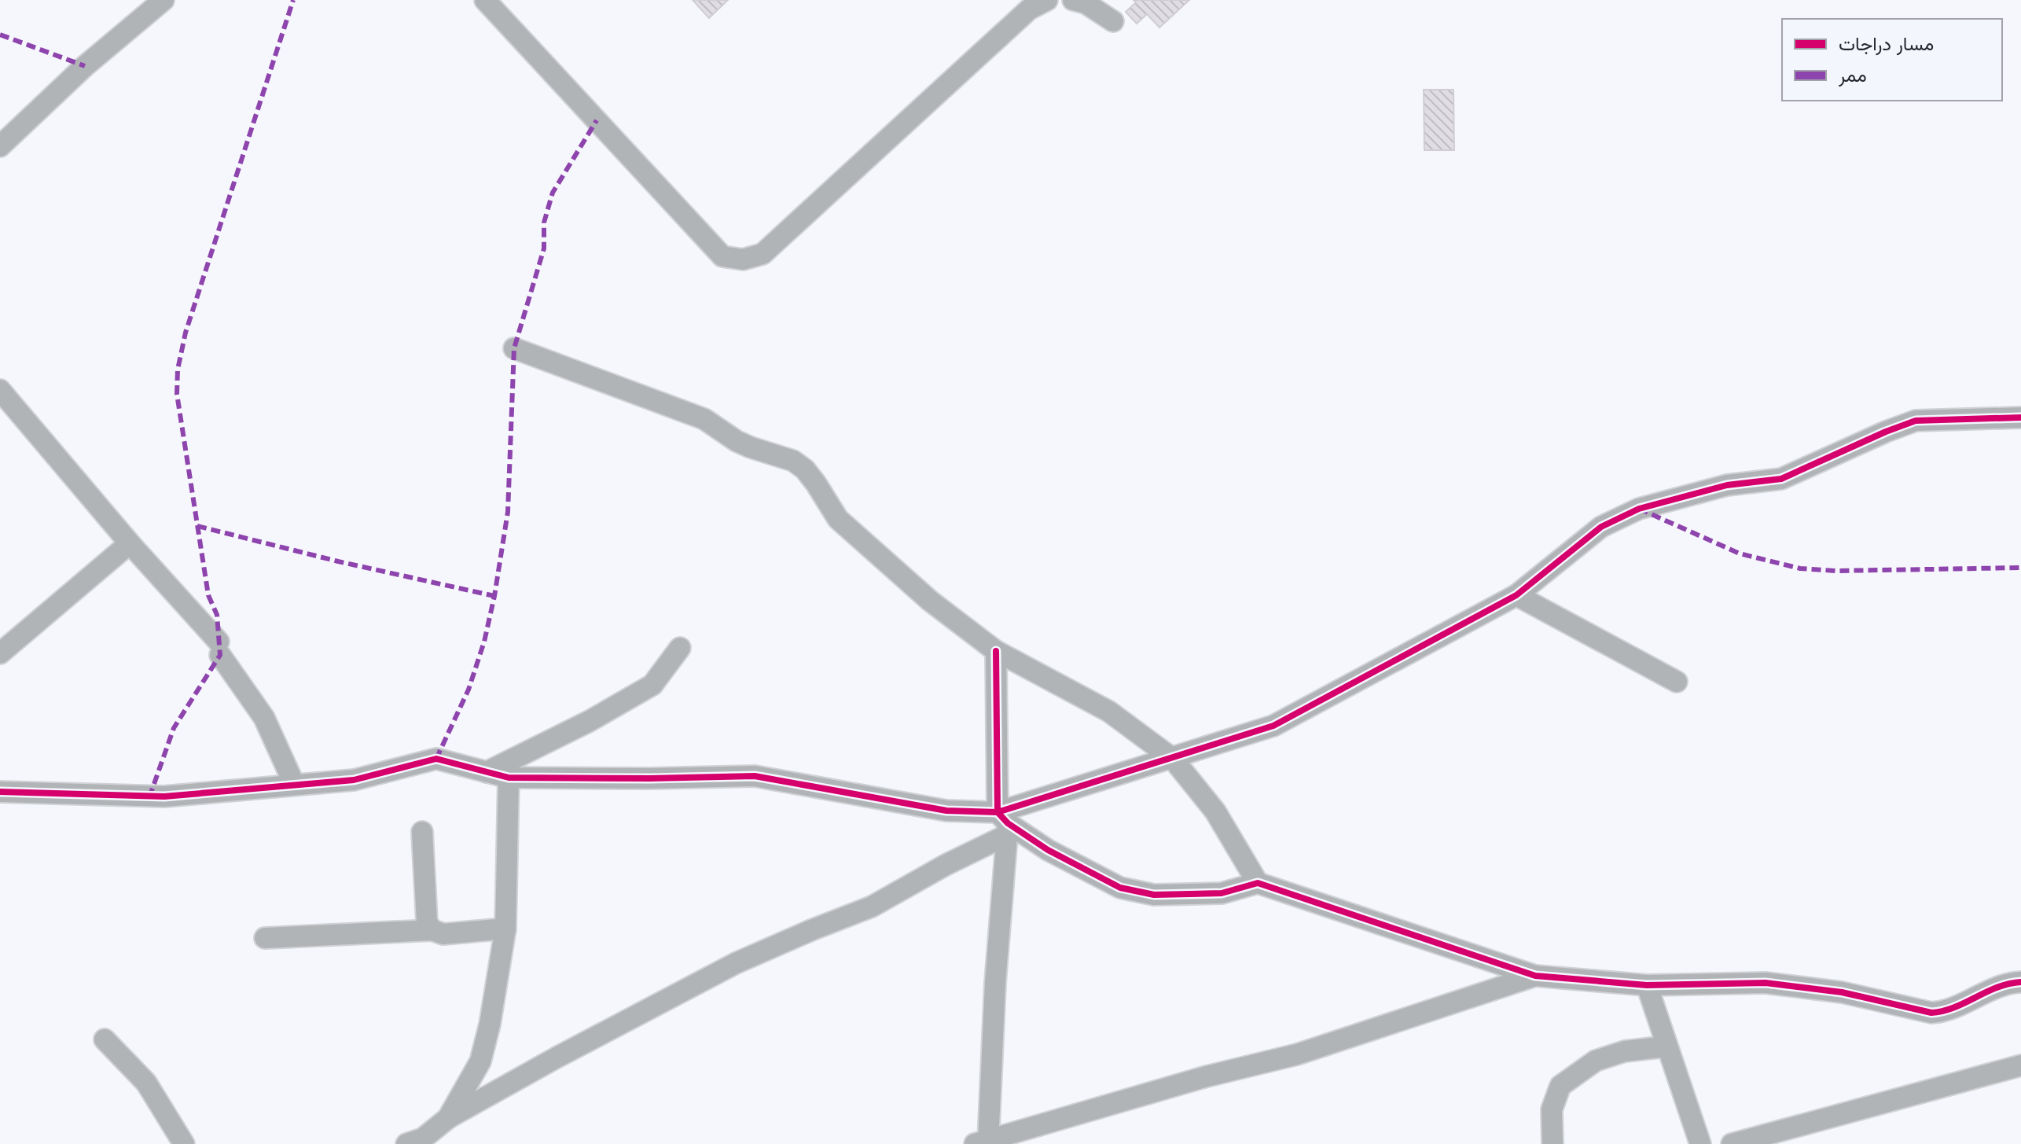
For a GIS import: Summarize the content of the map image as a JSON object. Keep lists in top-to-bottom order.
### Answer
{
  "legend": ["مسار دراجات", "ممر"]
}
